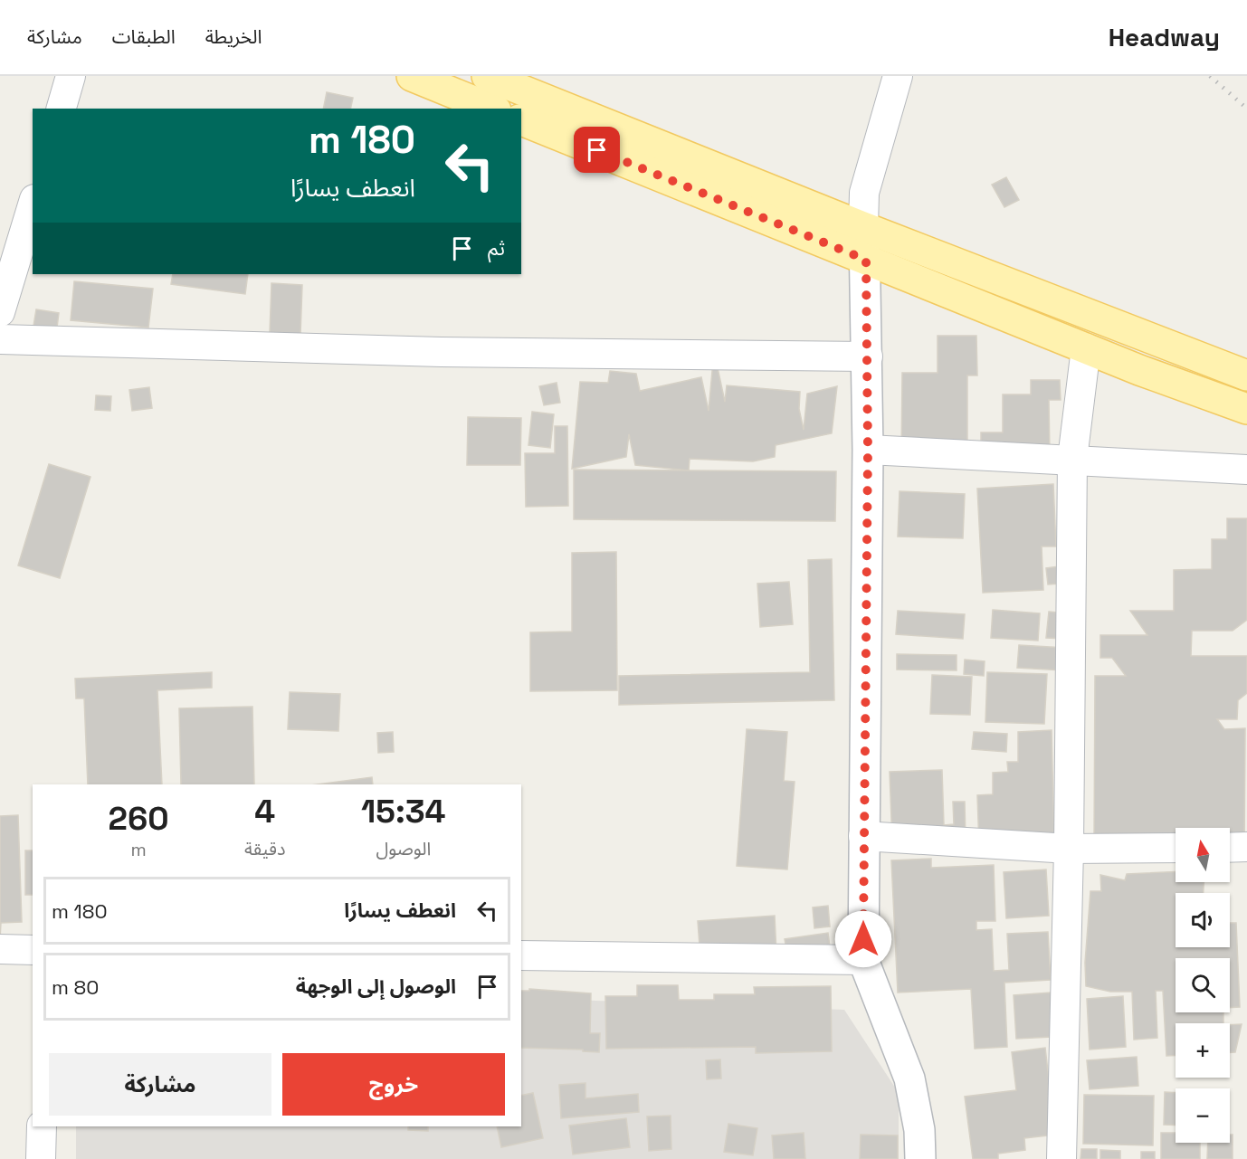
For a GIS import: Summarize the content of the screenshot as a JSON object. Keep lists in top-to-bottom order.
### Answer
{
  "north": "top",
  "page": {
    "header": "Headway",
    "nav": ["الخريطة", "الطبقات", "مشاركة"],
    "turn": ["180 m", "انعطف يسارًا"],
    "then": "ثم",
    "eta": [
      "15:34",
      "الوصول",
      "4",
      "دقيقة",
      "260",
      "m"
    ],
    "map_buttons": ["+", "−"],
    "list": [
      {
        "name": "انعطف يسارًا",
        "value": "180 m"
      },
      {
        "name": "الوصول إلى الوجهة",
        "value": "80 m"
      }
    ],
    "buttons": ["خروج", "مشاركة"]
  }
}
